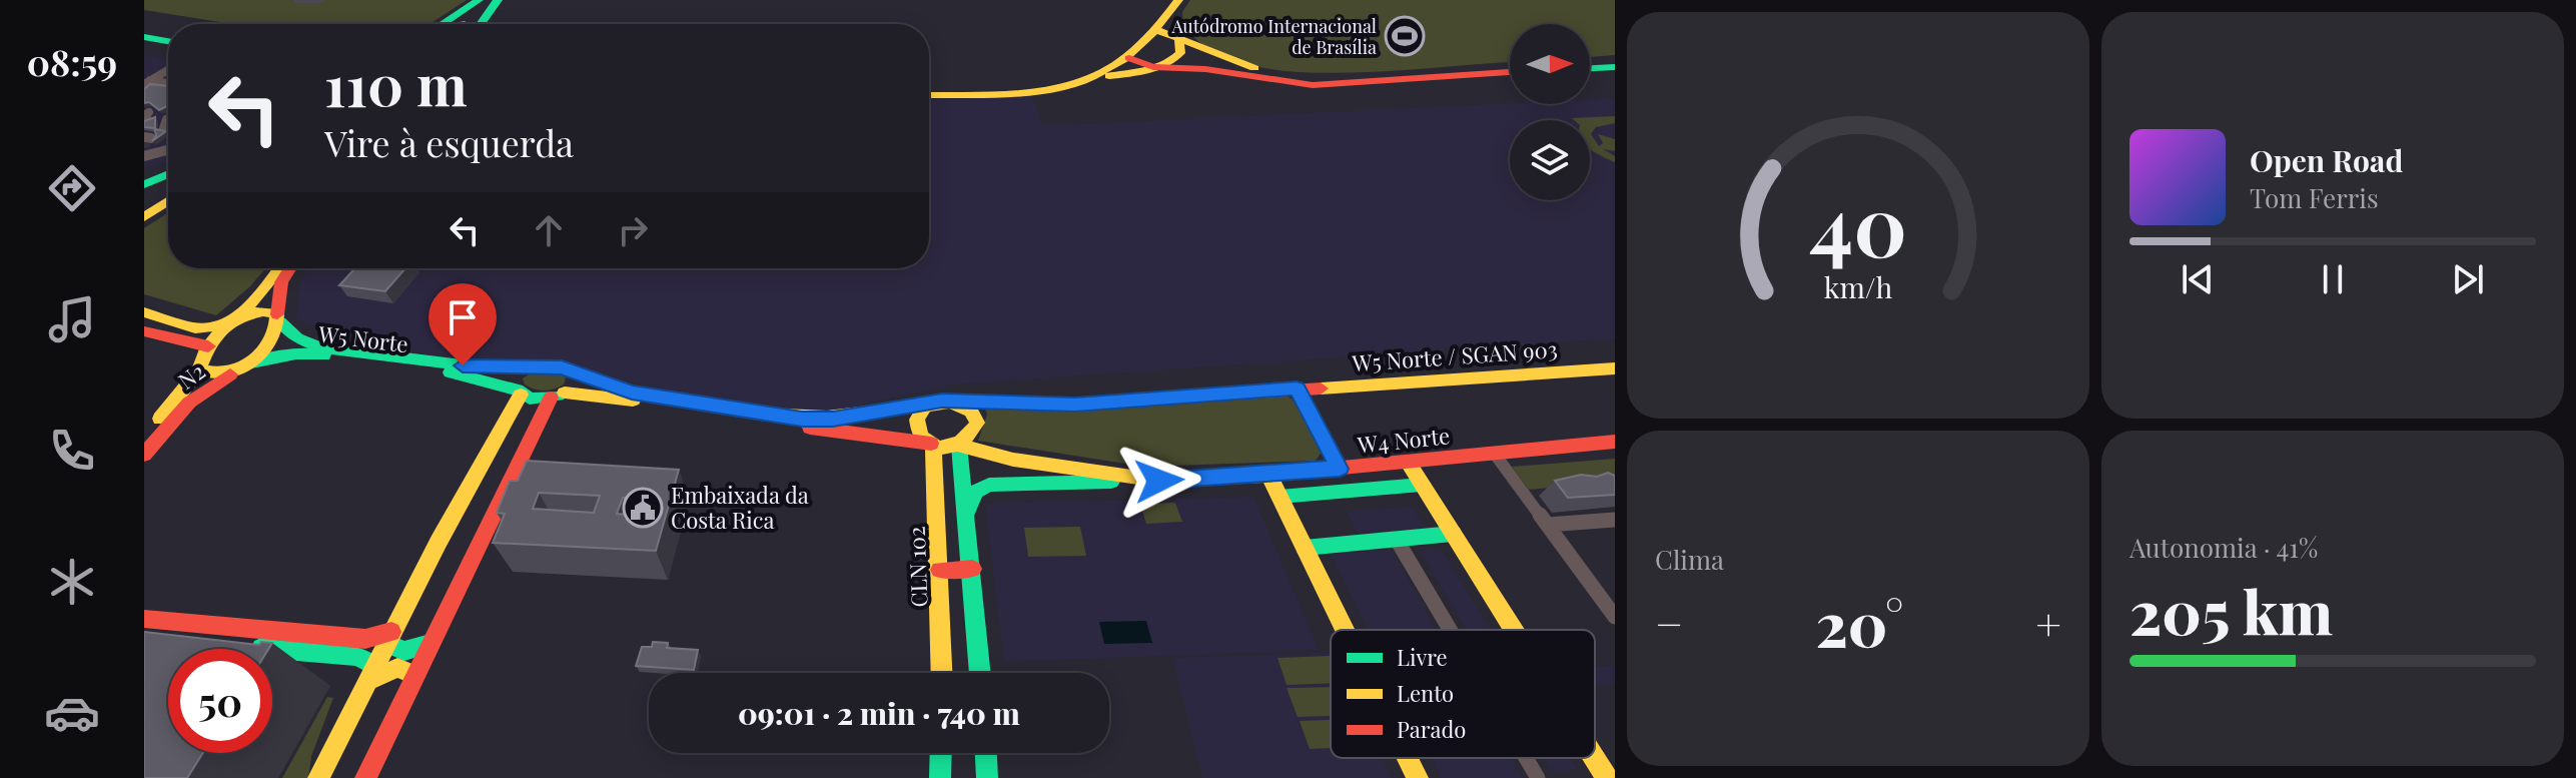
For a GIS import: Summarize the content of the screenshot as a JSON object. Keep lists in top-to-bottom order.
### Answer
{
  "streets": {
    "main road": [
      "W5 Norte",
      "W5 Norte / SGAN 903",
      "N2",
      "W4 Norte",
      "CLN 102"
    ]
  },
  "crossings": [
    ["W5 Norte", "W5 Norte / SGAN 903"],
    ["W5 Norte", "N2"],
    ["W5 Norte", "W4 Norte"],
    ["W5 Norte", "CLN 102"],
    ["W5 Norte / SGAN 903", "W4 Norte"],
    ["W5 Norte / SGAN 903", "CLN 102"],
    ["W4 Norte", "CLN 102"]
  ],
  "places": {
    "sports": ["Autódromo Internacional de Brasília"],
    "public building": ["Embaixada da Costa Rica"]
  },
  "legend": ["Livre", "Lento", "Parado"],
  "north": "right",
  "page": {
    "tabs": "08:59",
    "turn": ["110 m", "Vire à esquerda"],
    "song": ["Open Road", "Tom Ferris"],
    "tile": [
      "Clima",
      ["Autonomia · 41%", "205 km"]
    ],
    "heat": ["−", "20°", "+"],
    "limit": "50",
    "trip": "09:01 · 2 min · 740 m",
    "gauge": ["40", "km/h"]
  }
}
